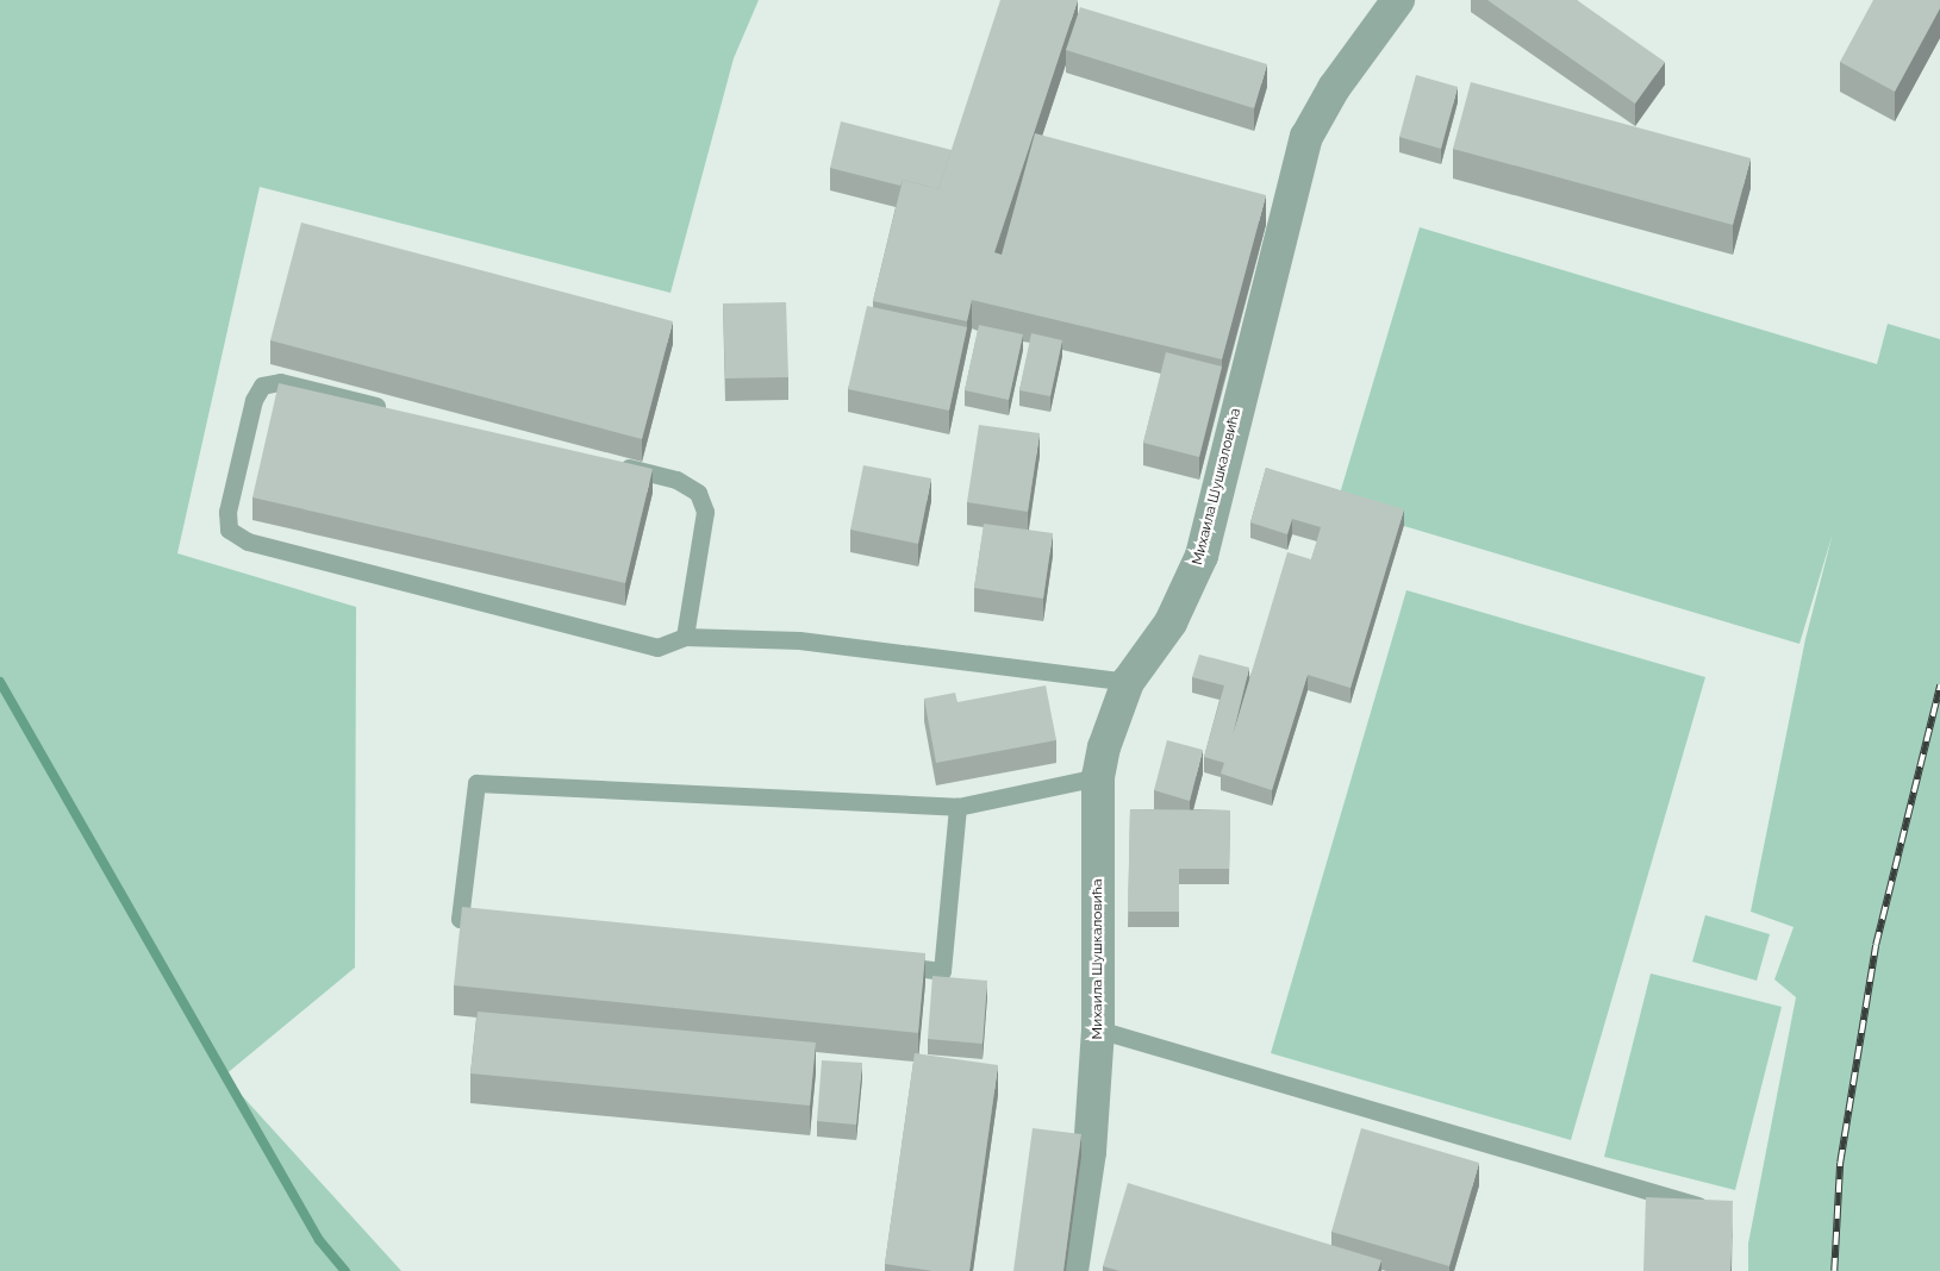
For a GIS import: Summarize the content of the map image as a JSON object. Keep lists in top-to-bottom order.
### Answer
{
  "streets": {
    "street": ["Михаила Шушкаловића"]
  }
}
